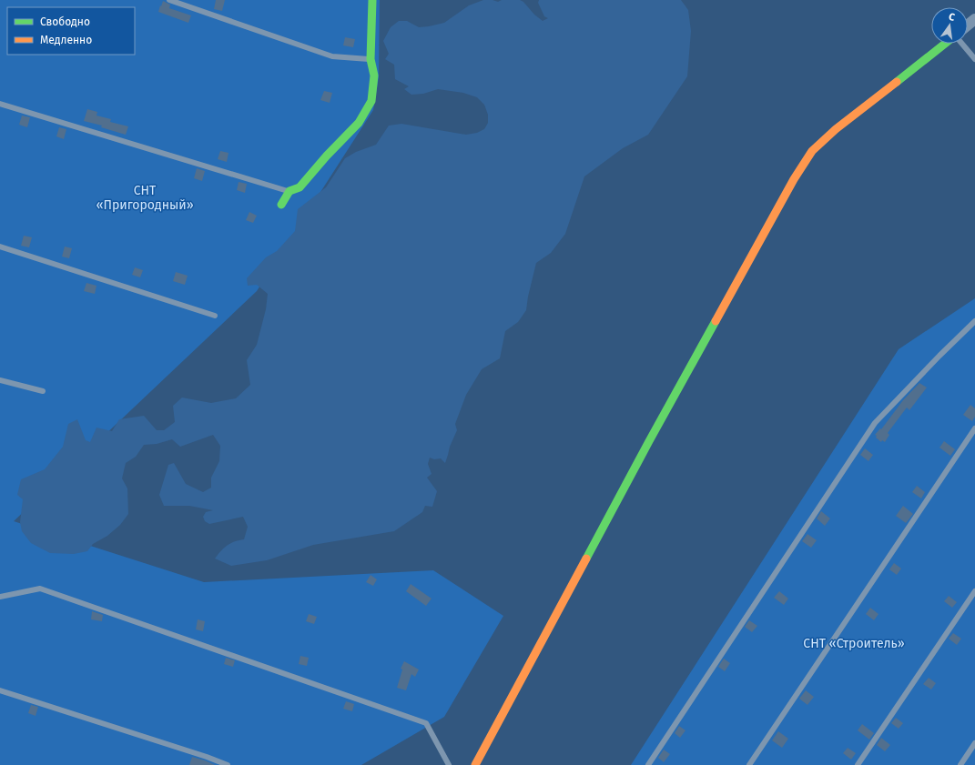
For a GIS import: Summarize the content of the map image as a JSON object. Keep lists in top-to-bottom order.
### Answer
{
  "parks": ["СНТ «Пригородный»", "СНТ «Строитель»"],
  "legend": ["Свободно", "Медленно"],
  "north": "top"
}
